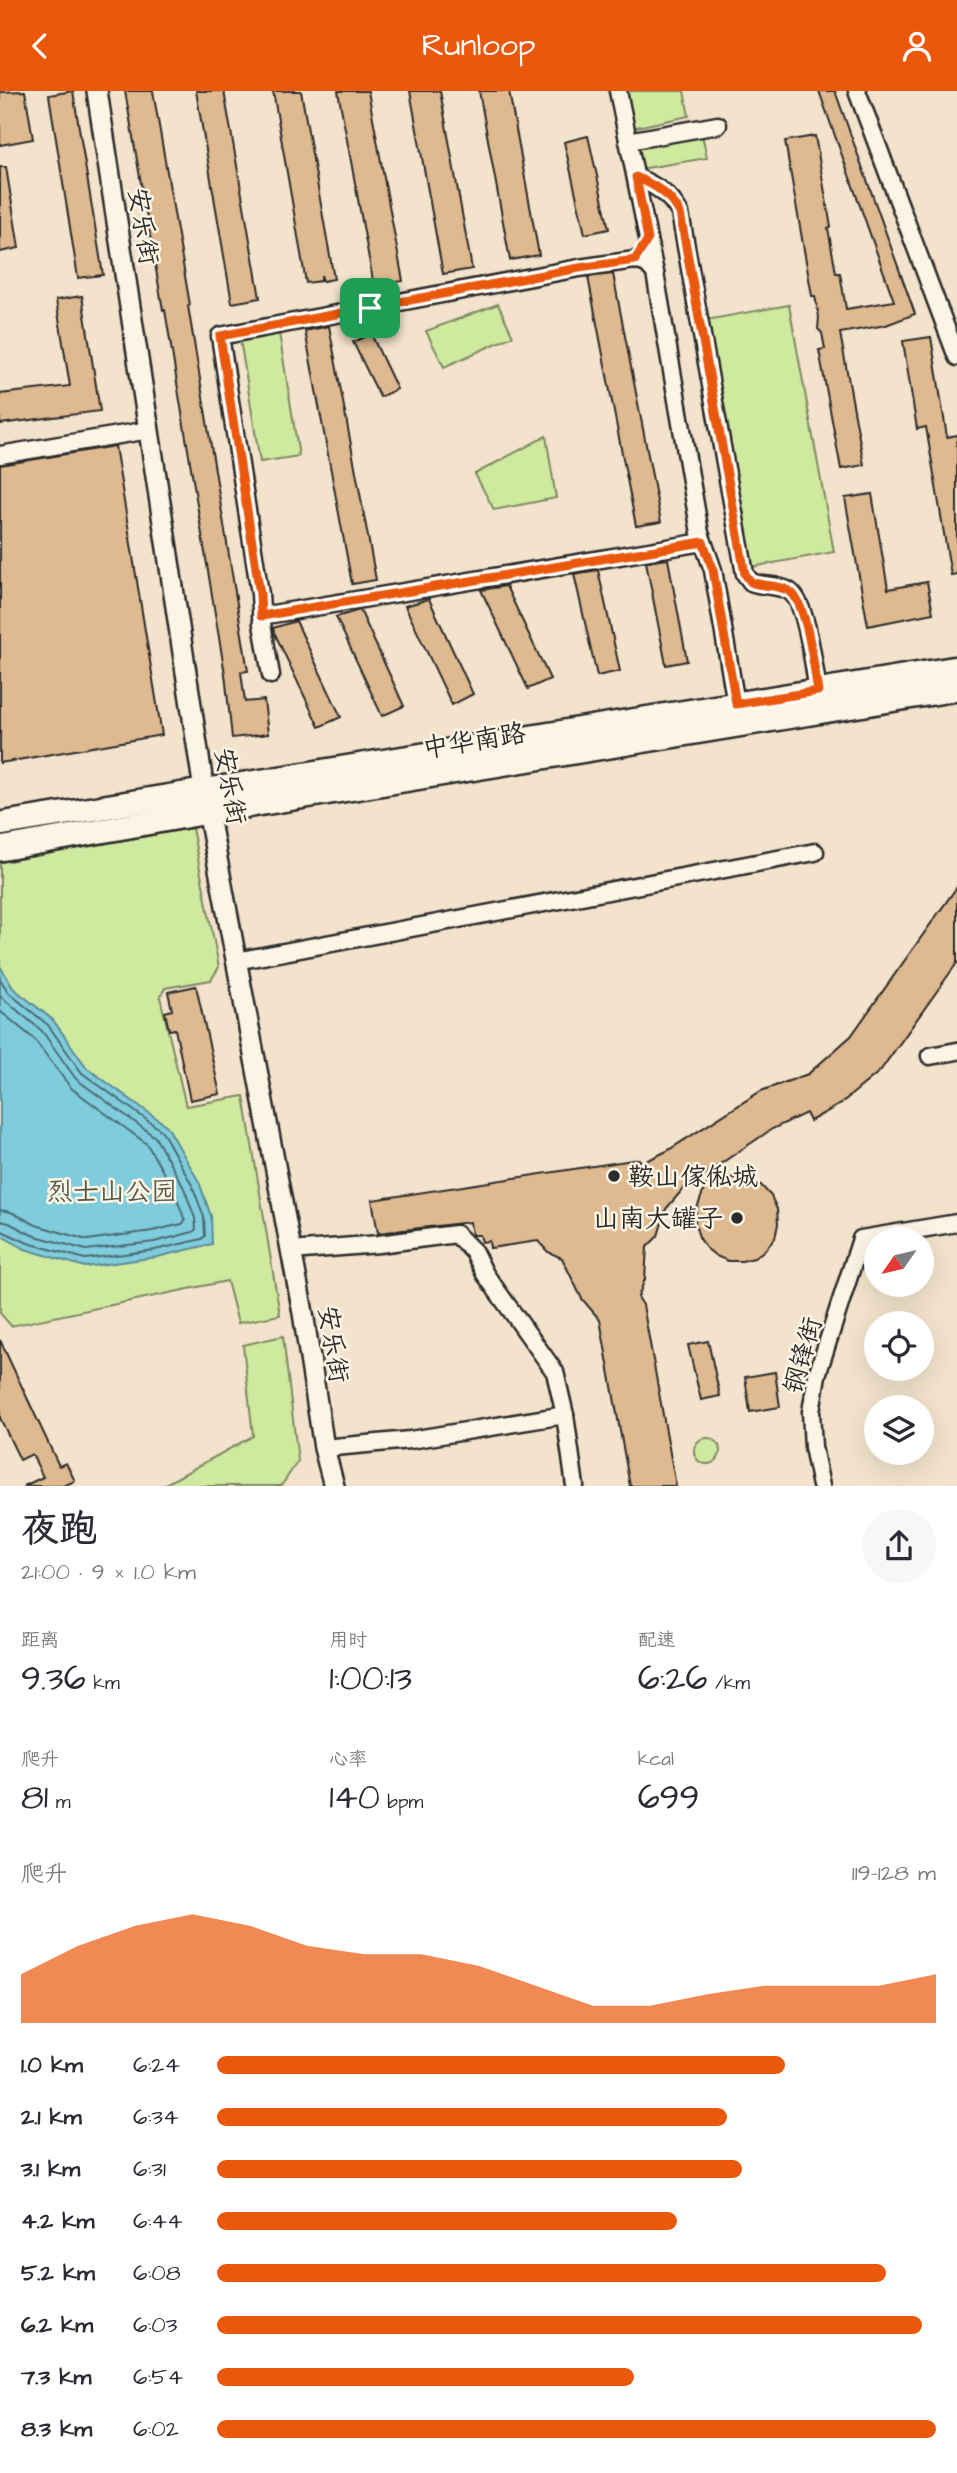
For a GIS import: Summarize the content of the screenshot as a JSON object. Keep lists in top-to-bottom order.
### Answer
{
  "streets": {
    "main road": ["中华南路"],
    "street": ["安乐街", "钢锋街"]
  },
  "crossings": [
    ["安乐街", "中华南路"]
  ],
  "parks": ["烈士山公园"],
  "places": ["鞍山傢俬城", "山南大罐子"],
  "north": "bottom left",
  "page": {
    "header": "Runloop",
    "heading": ["夜跑", "21:00 · 9 × 1.0 km"],
    "stats": [
      ["距离", "9.36 km"],
      ["用时", "1:00:13"],
      ["配速", "6:26 /km"],
      ["爬升", "81 m"],
      ["心率", "140 bpm"],
      ["kcal", "699"]
    ],
    "chart": ["爬升", "119–128 m"],
    "list": [
      {
        "name": "1.0 km",
        "note": "6:24"
      },
      {
        "name": "2.1 km",
        "note": "6:34"
      },
      {
        "name": "3.1 km",
        "note": "6:31"
      },
      {
        "name": "4.2 km",
        "note": "6:44"
      },
      {
        "name": "5.2 km",
        "note": "6:08"
      },
      {
        "name": "6.2 km",
        "note": "6:03"
      },
      {
        "name": "7.3 km",
        "note": "6:54"
      },
      {
        "name": "8.3 km",
        "note": "6:02"
      }
    ]
  }
}
